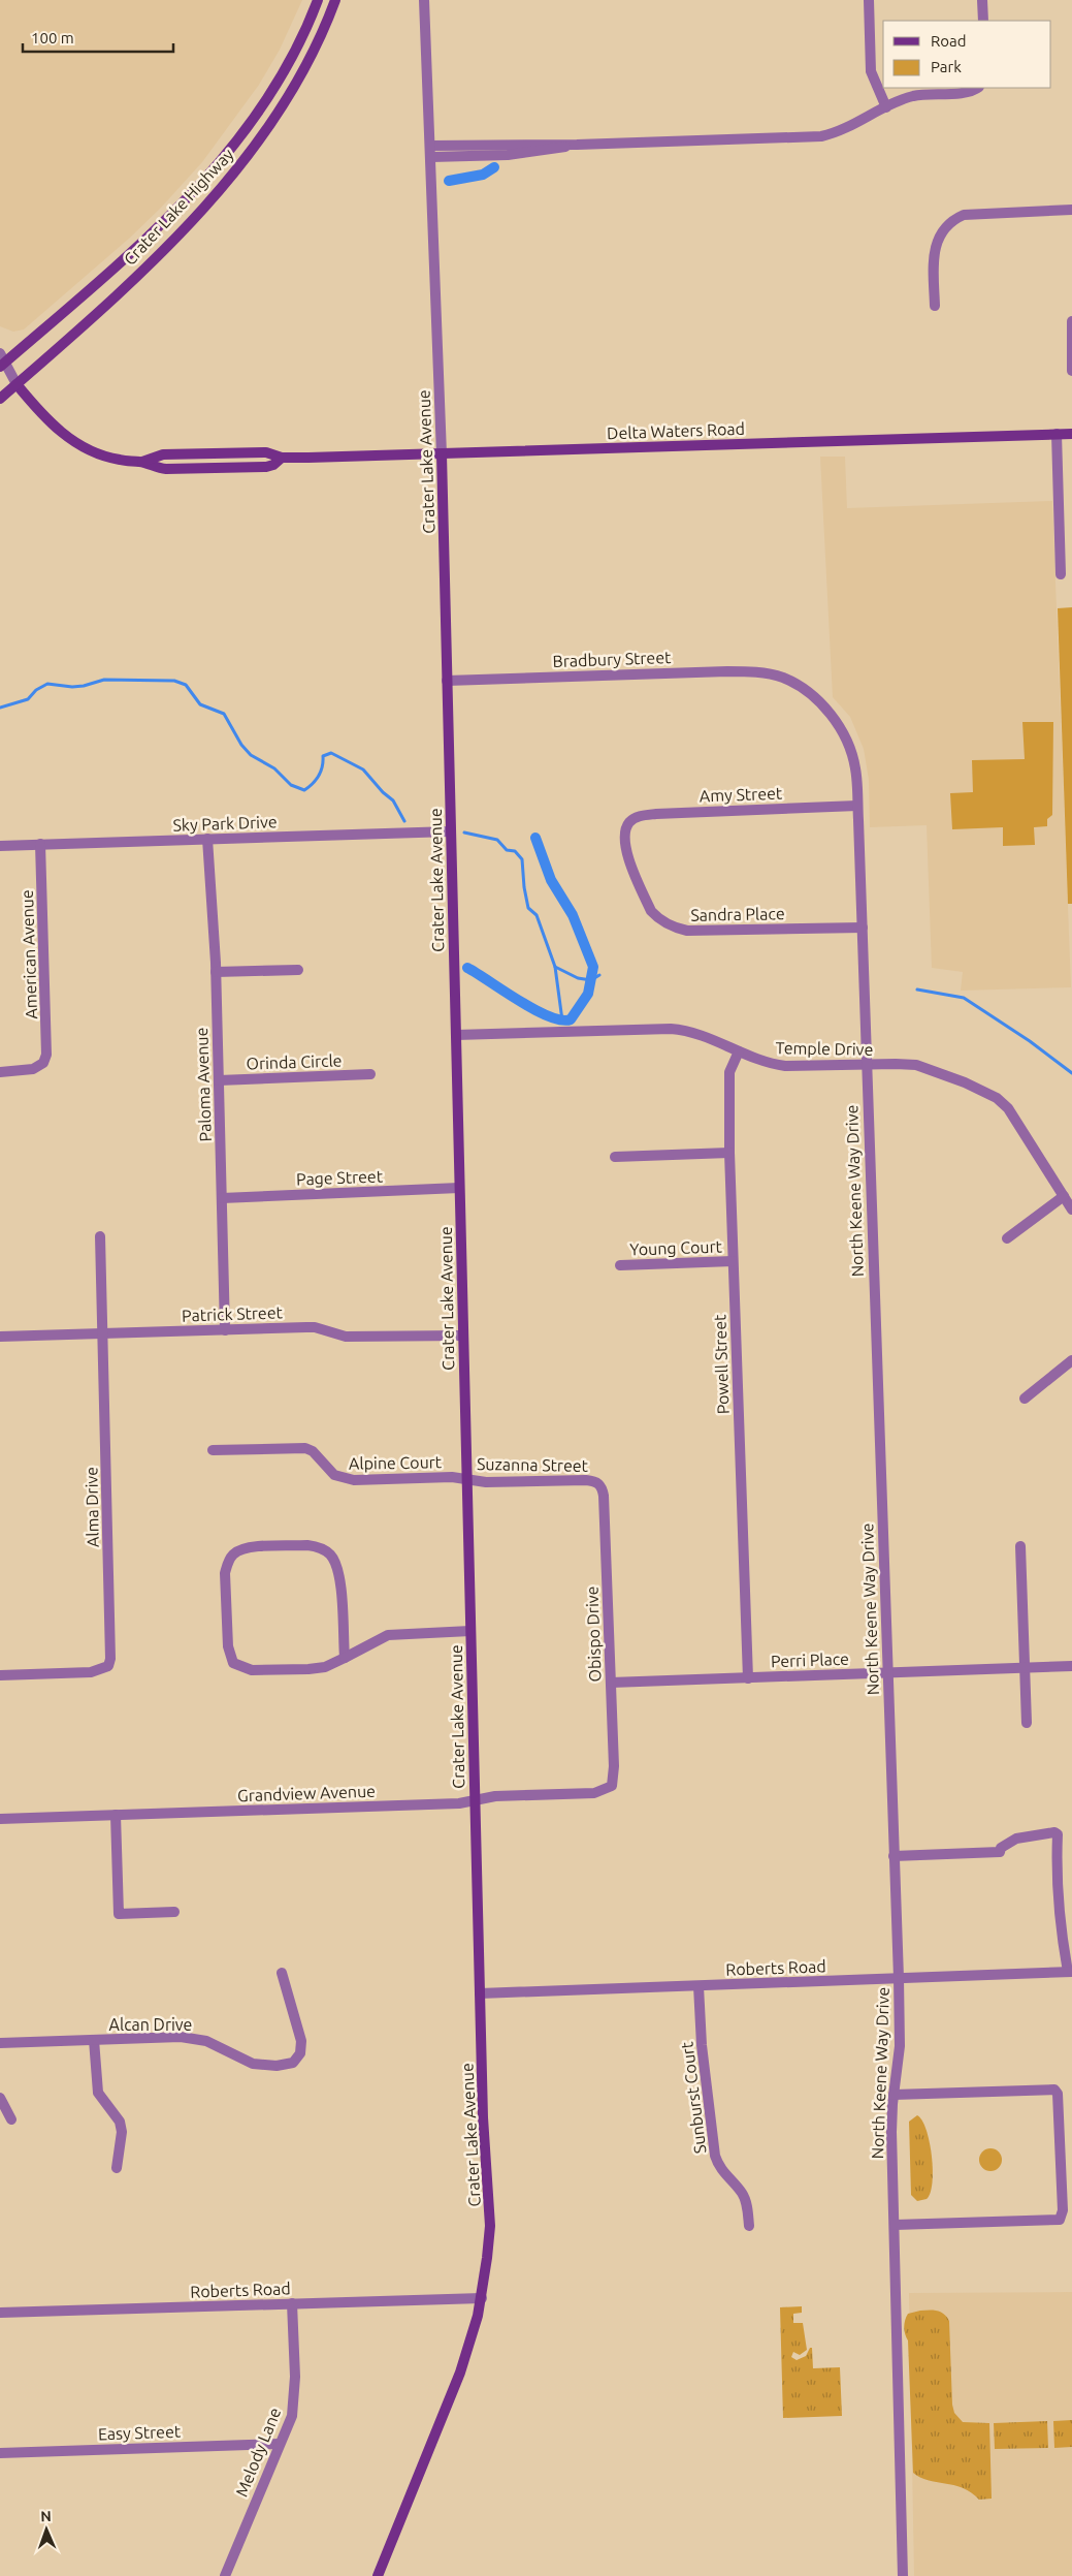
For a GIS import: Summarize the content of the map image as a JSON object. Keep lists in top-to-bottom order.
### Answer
{
  "streets": {
    "main road": ["Crater Lake Highway", "Delta Waters Road", "Crater Lake Avenue"],
    "street": [
      "Bradbury Street",
      "Amy Street",
      "Sky Park Drive",
      "Sandra Place",
      "American Avenue",
      "Temple Drive",
      "Orinda Circle",
      "Paloma Avenue",
      "Page Street",
      "North Keene Way Drive",
      "Young Court",
      "Patrick Street",
      "Powell Street",
      "Alpine Court",
      "Suzanna Street",
      "Alma Drive",
      "Obispo Drive",
      "Perri Place",
      "Grandview Avenue",
      "Roberts Road",
      "Alcan Drive",
      "Sunburst Court",
      "Easy Street",
      "Melody Lane"
    ]
  },
  "crossings": [
    ["Crater Lake Highway", "Delta Waters Road"],
    ["Delta Waters Road", "Crater Lake Avenue"],
    ["Crater Lake Avenue", "Bradbury Street"],
    ["Crater Lake Avenue", "Sky Park Drive"],
    ["Crater Lake Avenue", "Temple Drive"],
    ["Crater Lake Avenue", "Page Street"],
    ["Crater Lake Avenue", "Patrick Street"],
    ["Crater Lake Avenue", "Alpine Court"],
    ["Crater Lake Avenue", "Suzanna Street"],
    ["Crater Lake Avenue", "Grandview Avenue"],
    ["Crater Lake Avenue", "Roberts Road"],
    ["Bradbury Street", "North Keene Way Drive"],
    ["Amy Street", "Sandra Place"],
    ["Amy Street", "North Keene Way Drive"],
    ["Sky Park Drive", "American Avenue"],
    ["Sky Park Drive", "Paloma Avenue"],
    ["Sandra Place", "North Keene Way Drive"],
    ["Temple Drive", "North Keene Way Drive"],
    ["Temple Drive", "Powell Street"],
    ["Orinda Circle", "Paloma Avenue"],
    ["Paloma Avenue", "Page Street"],
    ["Paloma Avenue", "Patrick Street"],
    ["North Keene Way Drive", "Perri Place"],
    ["North Keene Way Drive", "Roberts Road"],
    ["Young Court", "Powell Street"],
    ["Patrick Street", "Alma Drive"],
    ["Powell Street", "Perri Place"],
    ["Alpine Court", "Suzanna Street"],
    ["Suzanna Street", "Obispo Drive"],
    ["Obispo Drive", "Perri Place"],
    ["Obispo Drive", "Grandview Avenue"],
    ["Roberts Road", "Sunburst Court"],
    ["Roberts Road", "Melody Lane"],
    ["Easy Street", "Melody Lane"]
  ],
  "legend": ["Road", "Park"],
  "scale_bar": "100 m",
  "north": "top"
}
